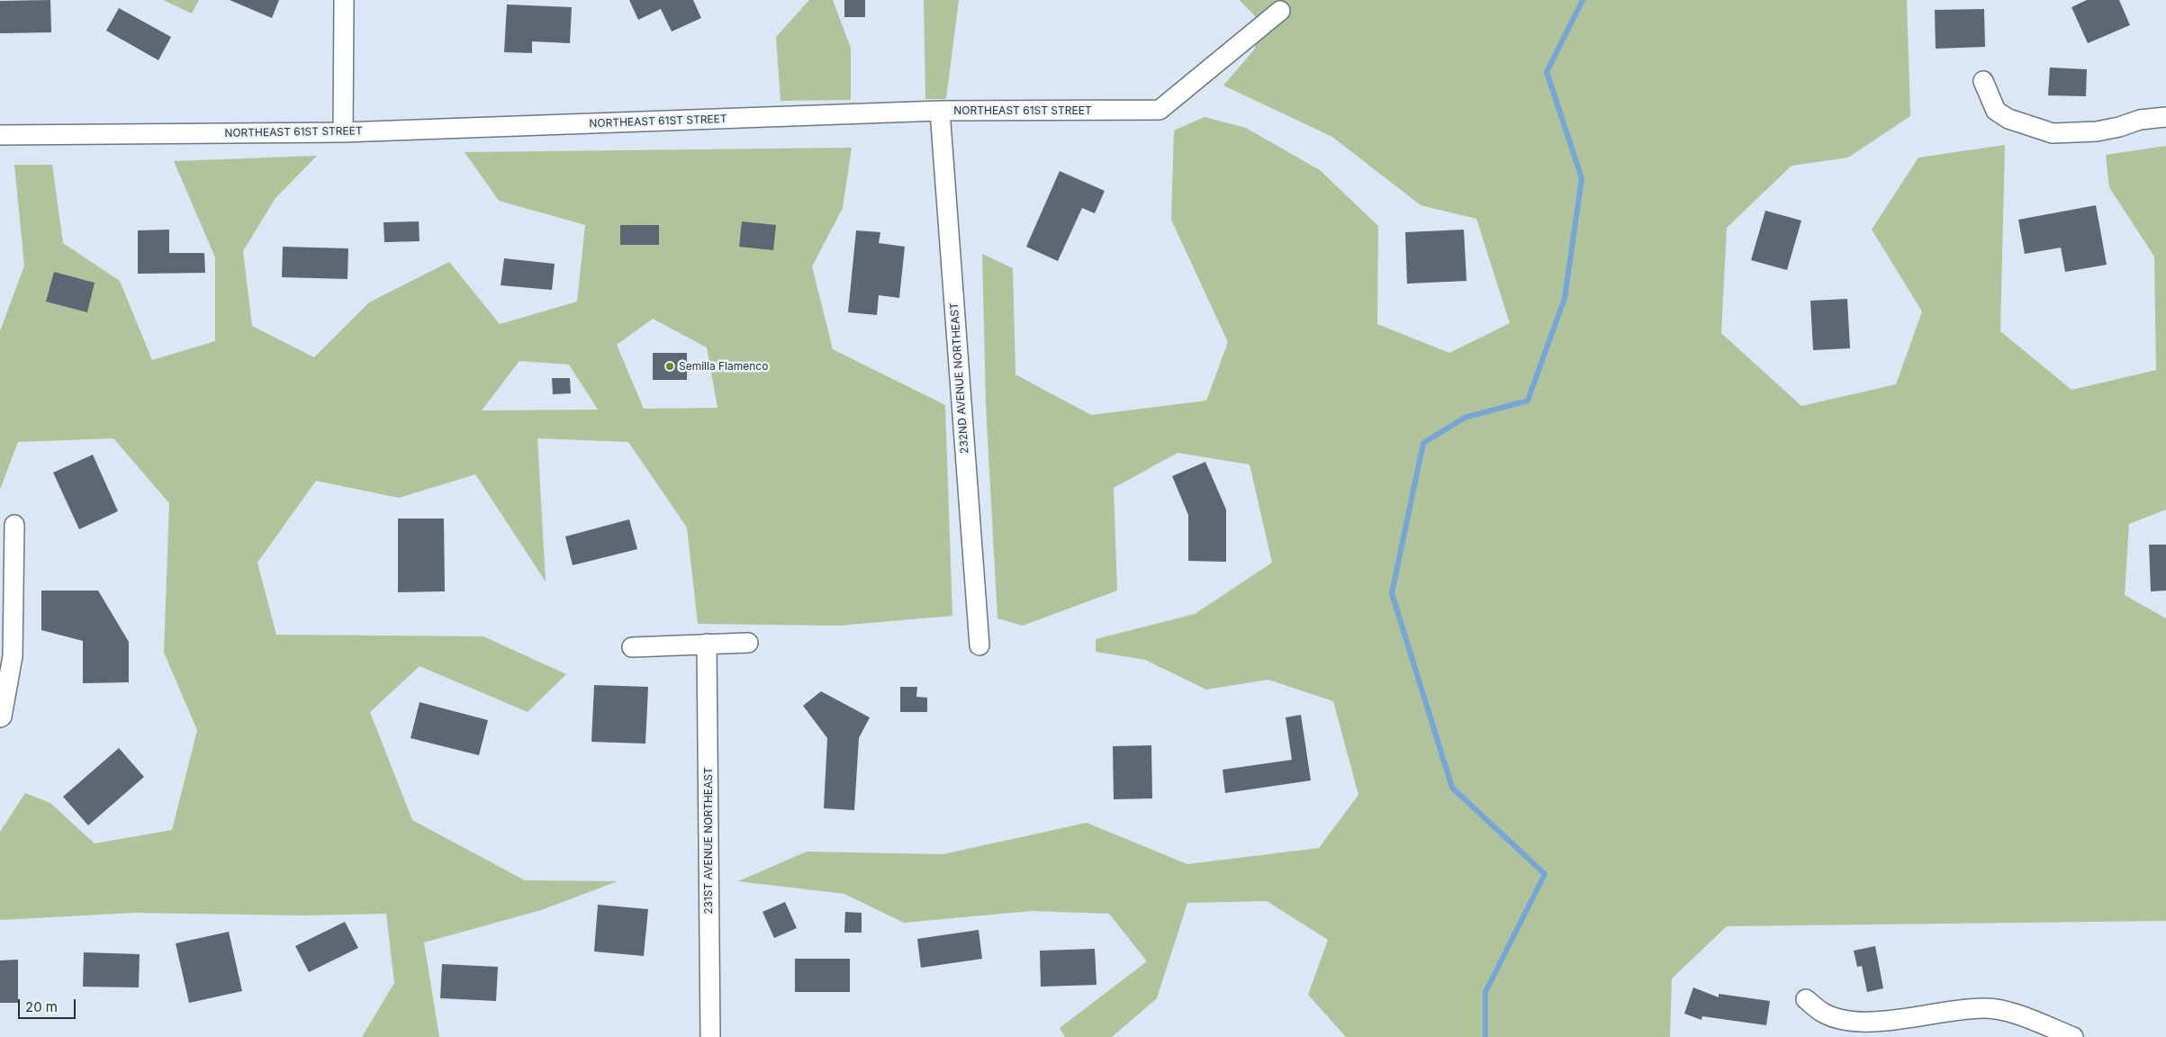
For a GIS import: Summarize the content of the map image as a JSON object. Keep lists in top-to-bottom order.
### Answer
{
  "streets": {
    "street": ["NORTHEAST 61ST STREET", "232ND AVENUE NORTHEAST", "231ST AVENUE NORTHEAST"]
  },
  "crossings": [
    ["NORTHEAST 61ST STREET", "232ND AVENUE NORTHEAST"]
  ],
  "places": ["Semilla Flamenco"],
  "scale_bar": "20 m"
}
